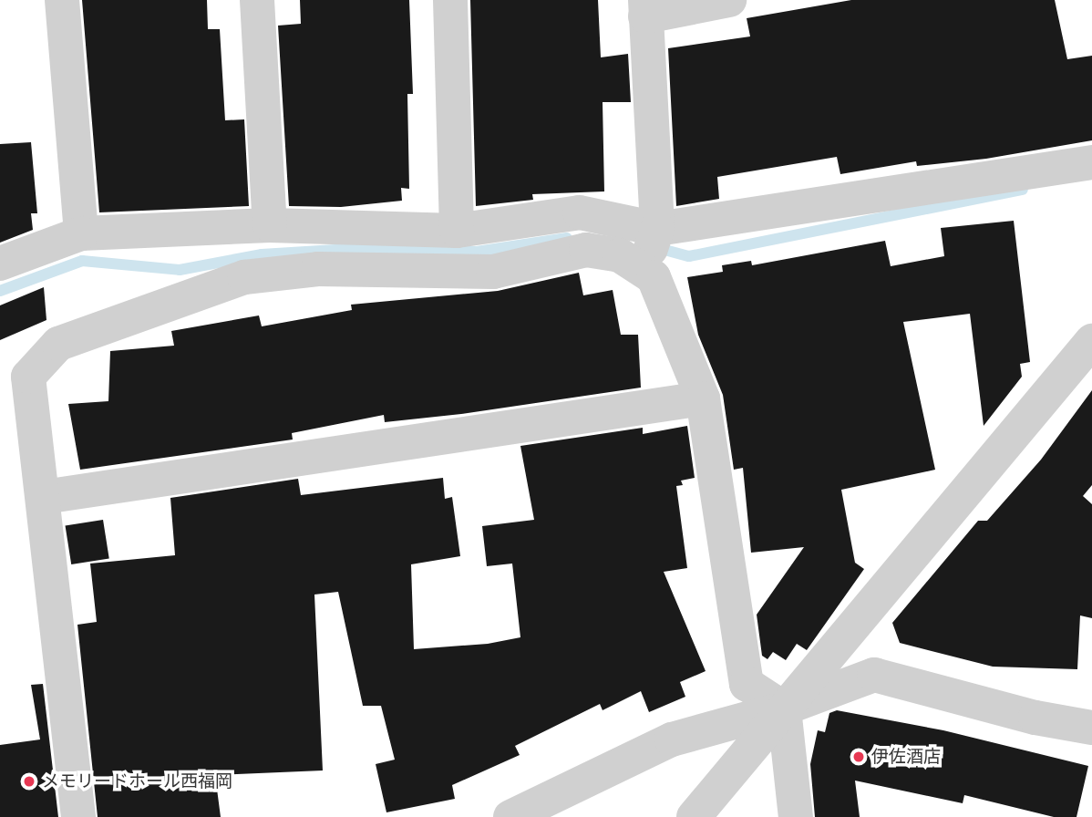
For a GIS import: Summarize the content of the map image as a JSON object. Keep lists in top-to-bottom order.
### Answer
{
  "places": ["伊佐酒店", "メモリードホール西福岡"]
}
